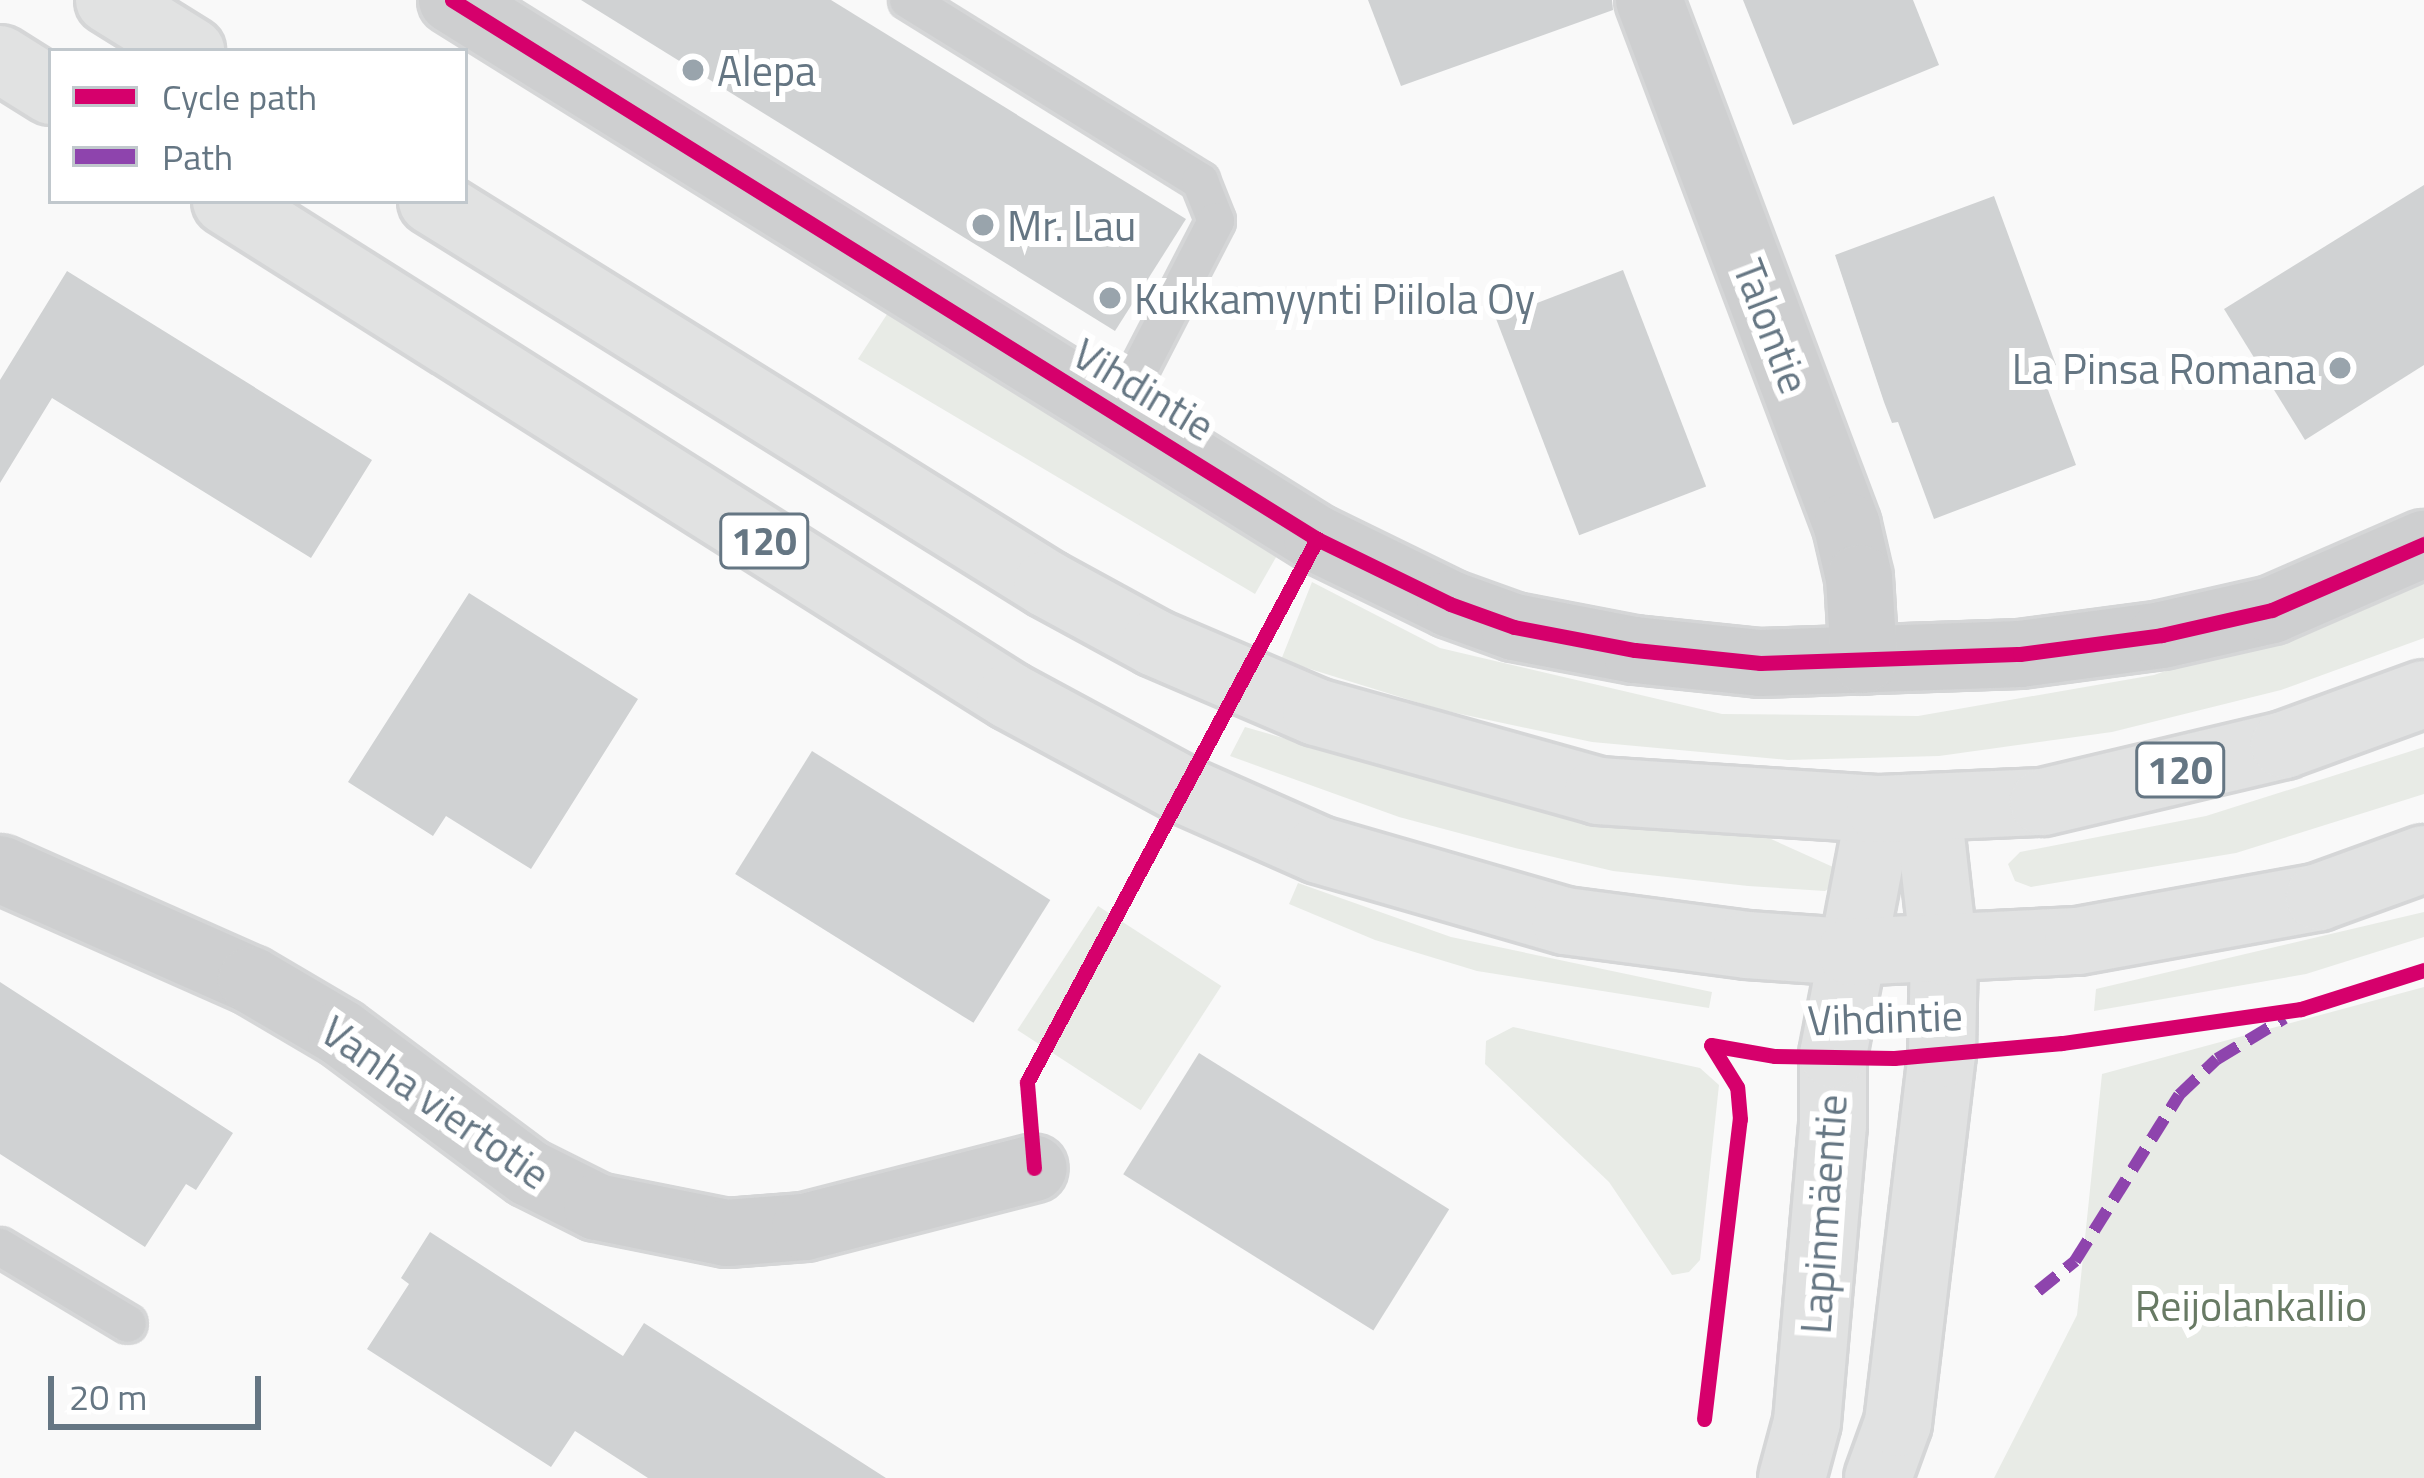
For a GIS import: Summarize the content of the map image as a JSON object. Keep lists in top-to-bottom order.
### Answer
{
  "streets": {
    "main road": ["Vihdintie", "120", "Lapinmäentie"],
    "street": ["Talontie", "Vanha viertotie"]
  },
  "crossings": [
    ["Talontie", "Vihdintie"],
    ["Vihdintie", "Lapinmäentie"],
    ["120", "Lapinmäentie"]
  ],
  "parks": ["Reijolankallio"],
  "places": [
    "Alepa",
    "Mr. Lau",
    "Kukkamyynti Piilola Oy",
    "La Pinsa Romana"
  ],
  "legend": ["Cycle path", "Path"],
  "scale_bar": "20 m"
}
